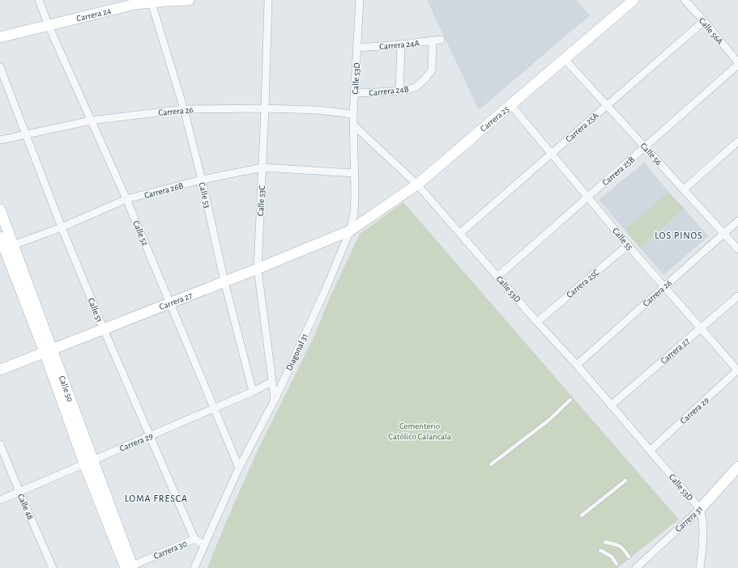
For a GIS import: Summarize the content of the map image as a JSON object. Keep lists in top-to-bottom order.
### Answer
{
  "streets": {
    "street": [
      "Carrera 24",
      "Calle 56A",
      "Carrera 24A",
      "Calle 53D",
      "Carrera 24B",
      "Carrera 26",
      "Carrera 25",
      "Carrera 25A",
      "Calle 56",
      "Carrera 25B",
      "Carrera 26B",
      "Calle 53",
      "Calle 53C",
      "Calle 52",
      "Calle 55",
      "Carrera 25C",
      "Carrera 27",
      "Calle 51",
      "Diagonal 31",
      "Calle 50",
      "Carrera 29",
      "Calle 48",
      "Carrera 31",
      "Carrera 30"
    ]
  },
  "crossings": [
    ["Carrera 24", "Calle 53"],
    ["Carrera 24", "Calle 52"],
    ["Calle 56A", "Carrera 25A"],
    ["Carrera 24A", "Calle 53D"],
    ["Carrera 24A", "Carrera 24B"],
    ["Calle 53D", "Carrera 24B"],
    ["Calle 53D", "Carrera 26"],
    ["Calle 53D", "Carrera 25"],
    ["Calle 53D", "Carrera 25A"],
    ["Calle 53D", "Carrera 25B"],
    ["Calle 53D", "Carrera 25C"],
    ["Calle 53D", "Carrera 27"],
    ["Calle 53D", "Diagonal 31"],
    ["Calle 53D", "Carrera 29"],
    ["Calle 53D", "Carrera 31"],
    ["Carrera 26", "Calle 56"],
    ["Carrera 26", "Calle 53"],
    ["Carrera 26", "Calle 53C"],
    ["Carrera 26", "Calle 52"],
    ["Carrera 26", "Calle 55"],
    ["Carrera 26", "Calle 51"],
    ["Carrera 25", "Calle 56"],
    ["Carrera 25", "Calle 55"],
    ["Carrera 25", "Carrera 27"],
    ["Carrera 25", "Diagonal 31"],
    ["Carrera 25A", "Calle 56"],
    ["Carrera 25A", "Calle 55"],
    ["Calle 56", "Carrera 25B"],
    ["Carrera 25B", "Calle 55"],
    ["Carrera 26B", "Calle 53"],
    ["Carrera 26B", "Calle 53C"],
    ["Carrera 26B", "Calle 52"],
    ["Carrera 26B", "Calle 51"],
    ["Carrera 26B", "Diagonal 31"],
    ["Carrera 26B", "Calle 50"],
    ["Calle 53", "Carrera 27"],
    ["Calle 53", "Carrera 29"],
    ["Calle 53C", "Carrera 27"],
    ["Calle 53C", "Diagonal 31"],
    ["Calle 53C", "Carrera 29"],
    ["Calle 52", "Carrera 27"],
    ["Calle 52", "Diagonal 31"],
    ["Calle 52", "Carrera 29"],
    ["Calle 55", "Carrera 25C"],
    ["Calle 55", "Carrera 27"],
    ["Calle 55", "Carrera 29"],
    ["Carrera 27", "Calle 51"],
    ["Carrera 27", "Diagonal 31"],
    ["Carrera 27", "Calle 50"],
    ["Calle 51", "Carrera 29"],
    ["Calle 51", "Carrera 30"],
    ["Calle 50", "Carrera 29"],
    ["Calle 50", "Carrera 30"],
    ["Carrera 29", "Calle 48"]
  ],
  "districts": ["LOS PINOS", "LOMA FRESCA"],
  "parks": ["Cementerio Católico Calancala"]
}
